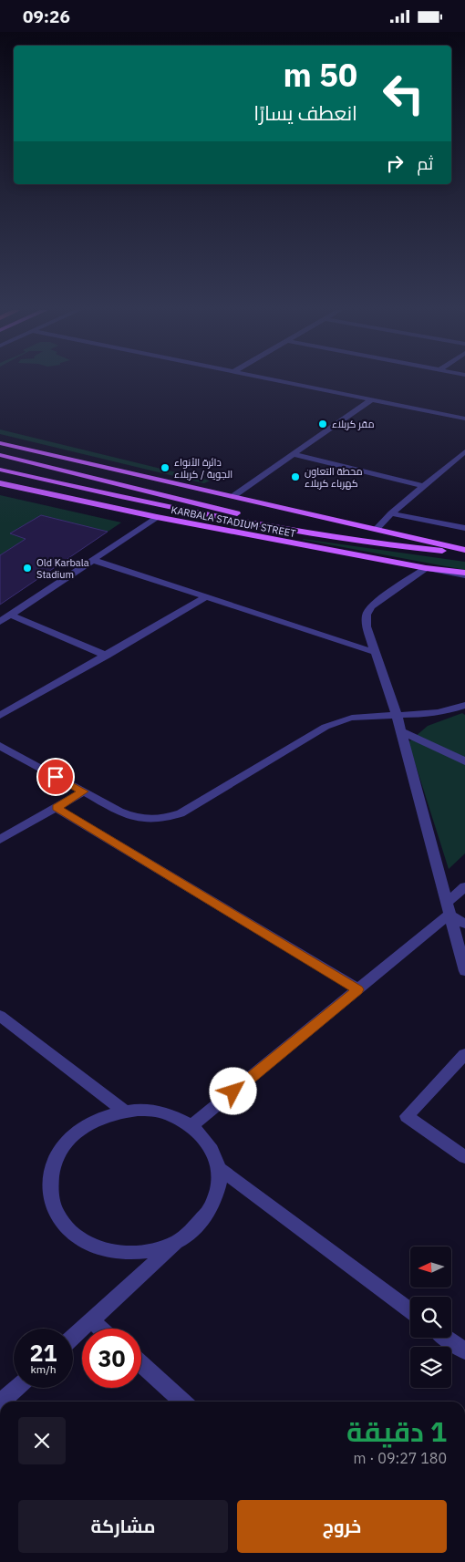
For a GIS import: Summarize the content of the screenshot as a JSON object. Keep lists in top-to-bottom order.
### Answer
{
  "streets": {
    "main road": ["KARBALA STADIUM STREET"]
  },
  "places": [
    "مقر كربلاء",
    "دائرة الأنواء الجوية / كربلاء",
    "محطة التعاون كهرباء كربلاء",
    "Old Karbala Stadium"
  ],
  "north": "left",
  "page": {
    "status": "09:26",
    "turn": ["50 m", "انعطف يسارًا"],
    "then": "ثم",
    "speed": "21 km/h",
    "limit": "30",
    "heading": ["1 دقيقة", "180 m · 09:27"],
    "buttons": ["خروج", "مشاركة"]
  }
}
